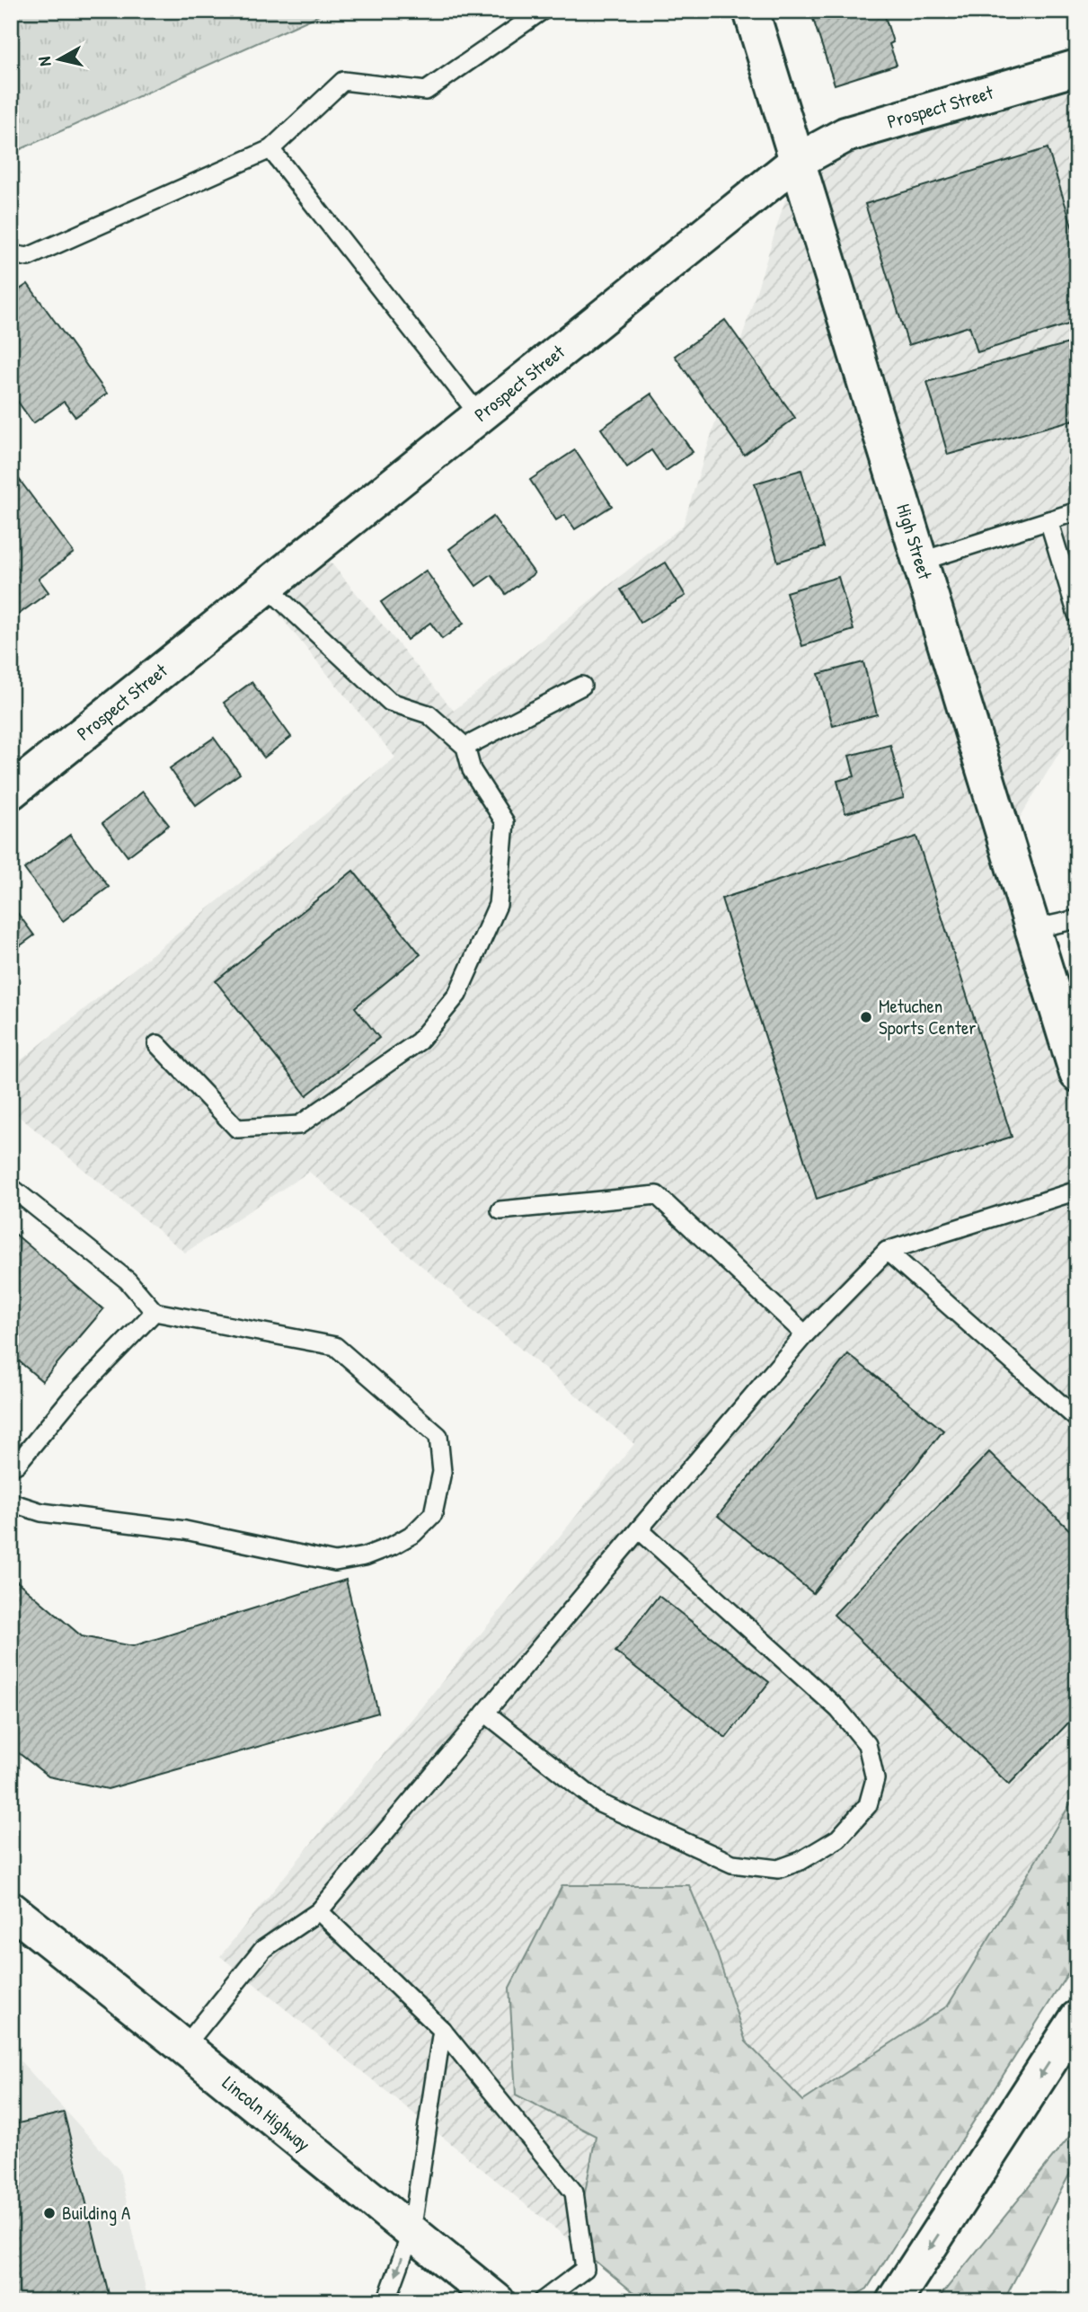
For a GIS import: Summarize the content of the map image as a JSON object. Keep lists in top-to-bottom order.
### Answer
{
  "streets": {
    "main road": ["Prospect Street", "High Street", "Lincoln Highway"]
  },
  "crossings": [
    ["Prospect Street", "High Street"]
  ],
  "places": ["Metuchen Sports Center", "Building A"],
  "north": "left"
}
